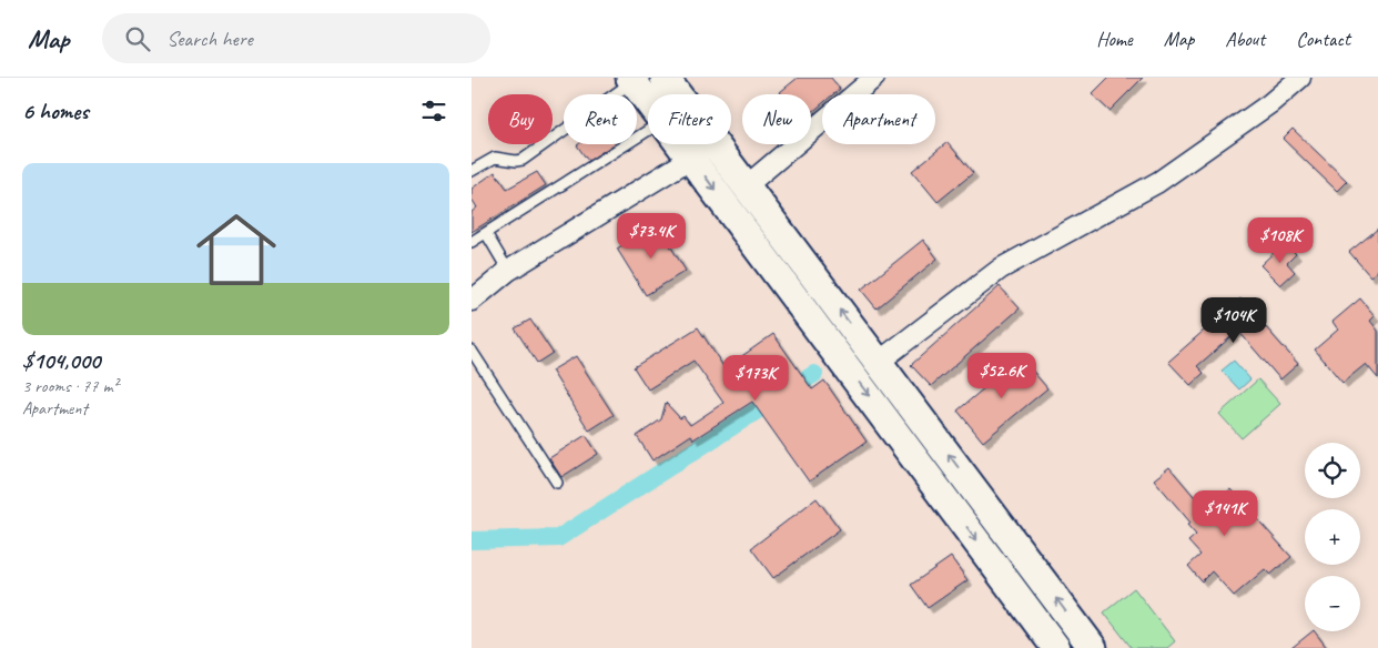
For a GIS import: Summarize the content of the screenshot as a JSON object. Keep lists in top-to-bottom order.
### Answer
{
  "page": {
    "header": "Map",
    "search": "Search here",
    "nav": [
      "Home",
      "Map",
      "About",
      "Contact"
    ],
    "heading": "6 homes",
    "chip": [
      "Buy",
      "Rent",
      "Filters",
      "New",
      "Apartment"
    ],
    "list": [
      {
        "name": "$104,000",
        "note": "3 rooms · 77 m² · Apartment"
      }
    ],
    "price": [
      "$73.4K",
      "$108K",
      "$104K",
      "$52.6K",
      "$173K",
      "$141K"
    ],
    "map_buttons": ["+", "−"]
  }
}
